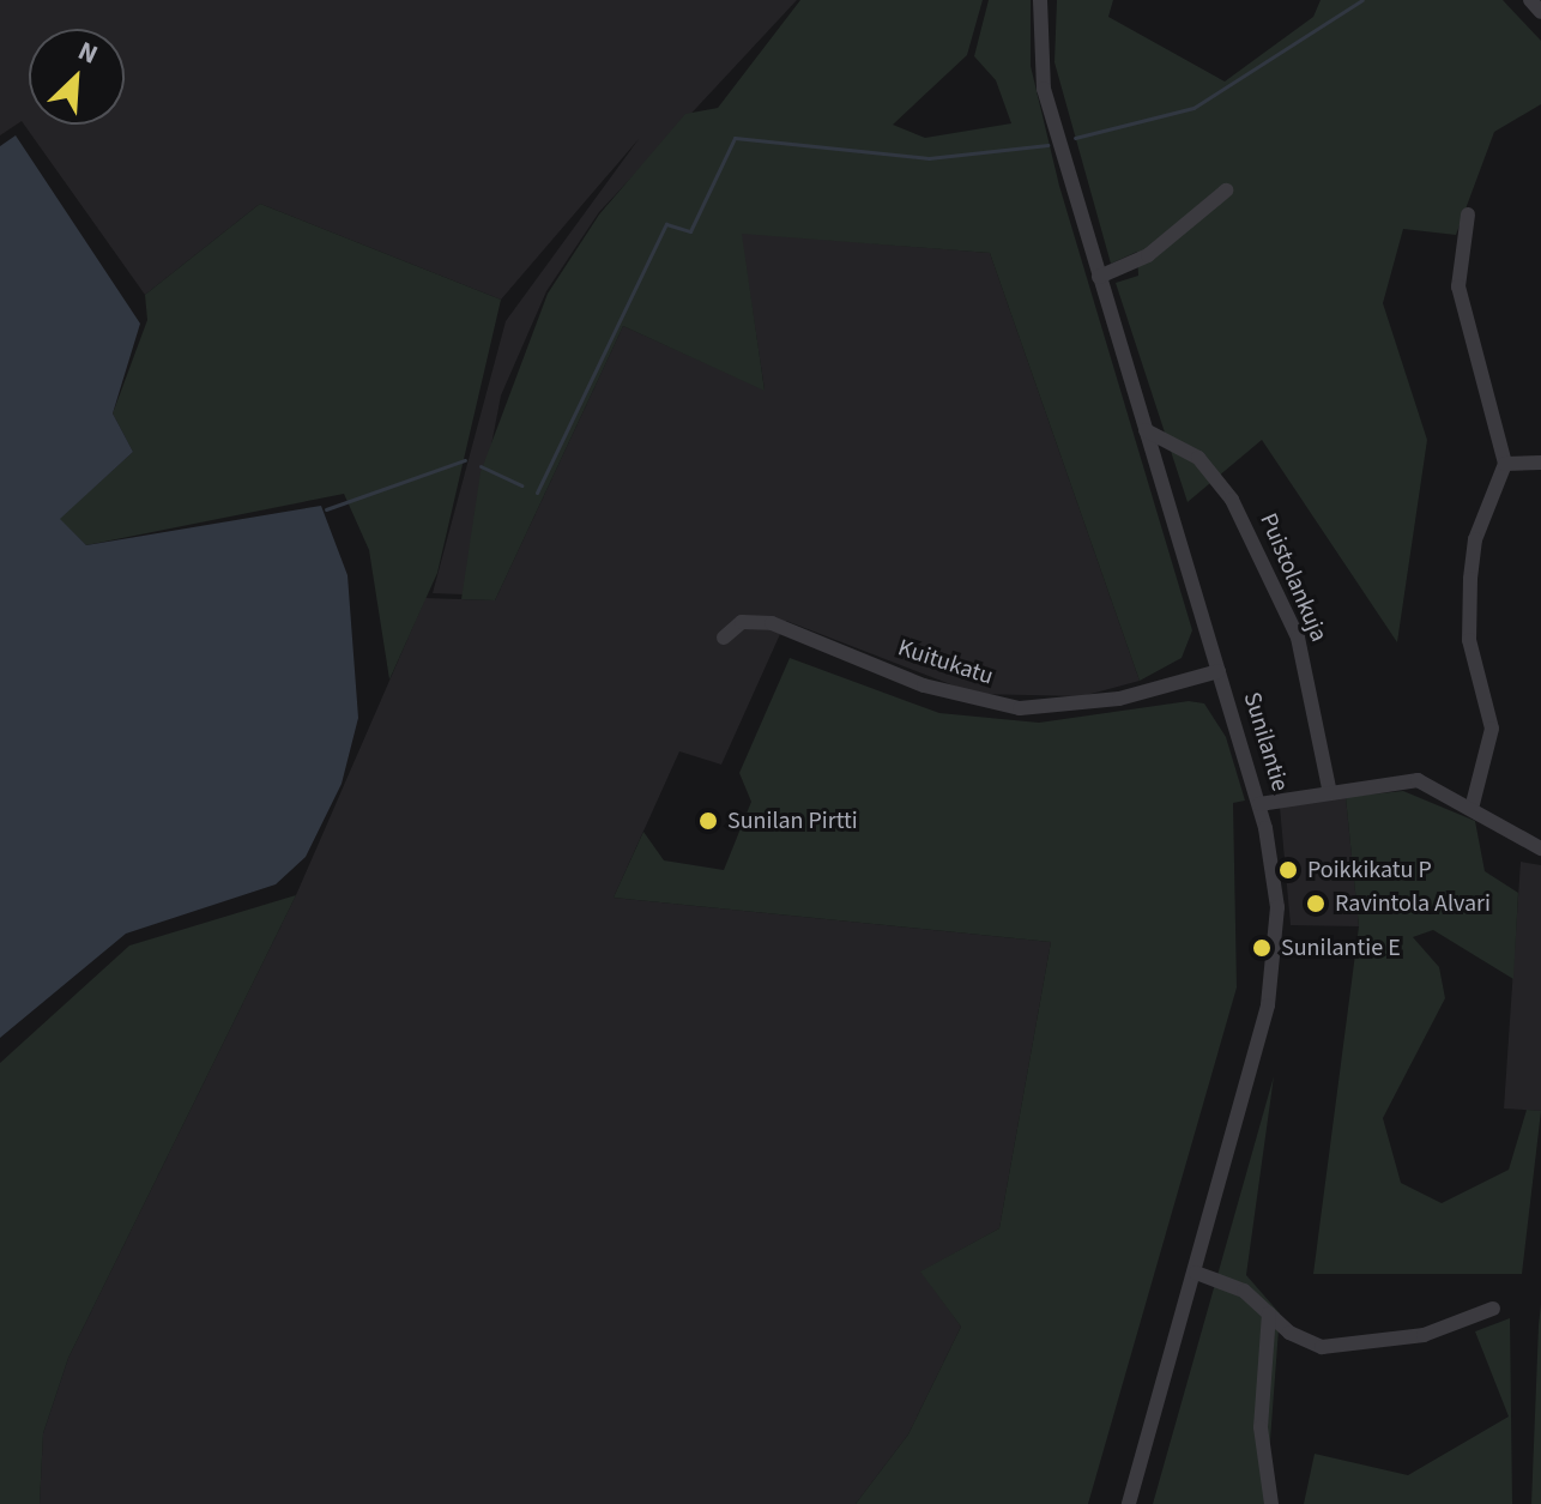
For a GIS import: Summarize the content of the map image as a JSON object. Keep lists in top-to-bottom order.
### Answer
{
  "streets": {
    "street": ["Puistolankuja", "Kuitukatu", "Sunilantie"]
  },
  "crossings": [
    ["Puistolankuja", "Sunilantie"],
    ["Kuitukatu", "Sunilantie"]
  ],
  "places": [
    "Sunilan Pirtti",
    "Poikkikatu P",
    "Ravintola Alvari",
    "Sunilantie E"
  ],
  "north": "top right"
}
